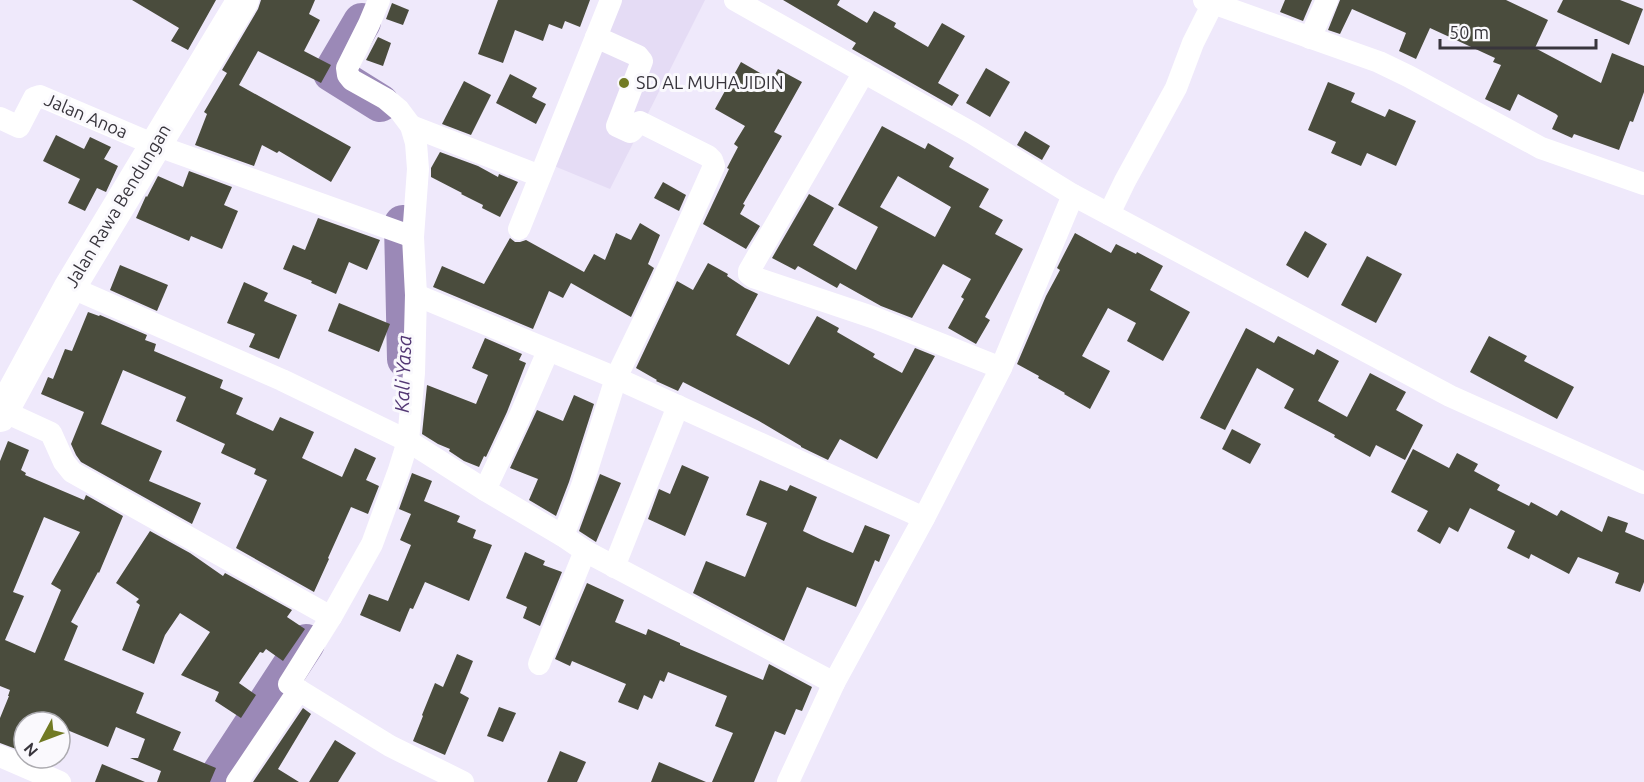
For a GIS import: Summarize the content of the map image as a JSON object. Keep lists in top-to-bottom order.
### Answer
{
  "streets": {
    "street": ["Jalan Anoa", "Jalan Rawa Bendungan"]
  },
  "crossings": [
    ["Jalan Anoa", "Jalan Rawa Bendungan"]
  ],
  "water": ["Kali Yasa"],
  "places": ["SD AL MUHAJIDIN"],
  "scale_bar": "50 m",
  "north": "bottom left"
}
